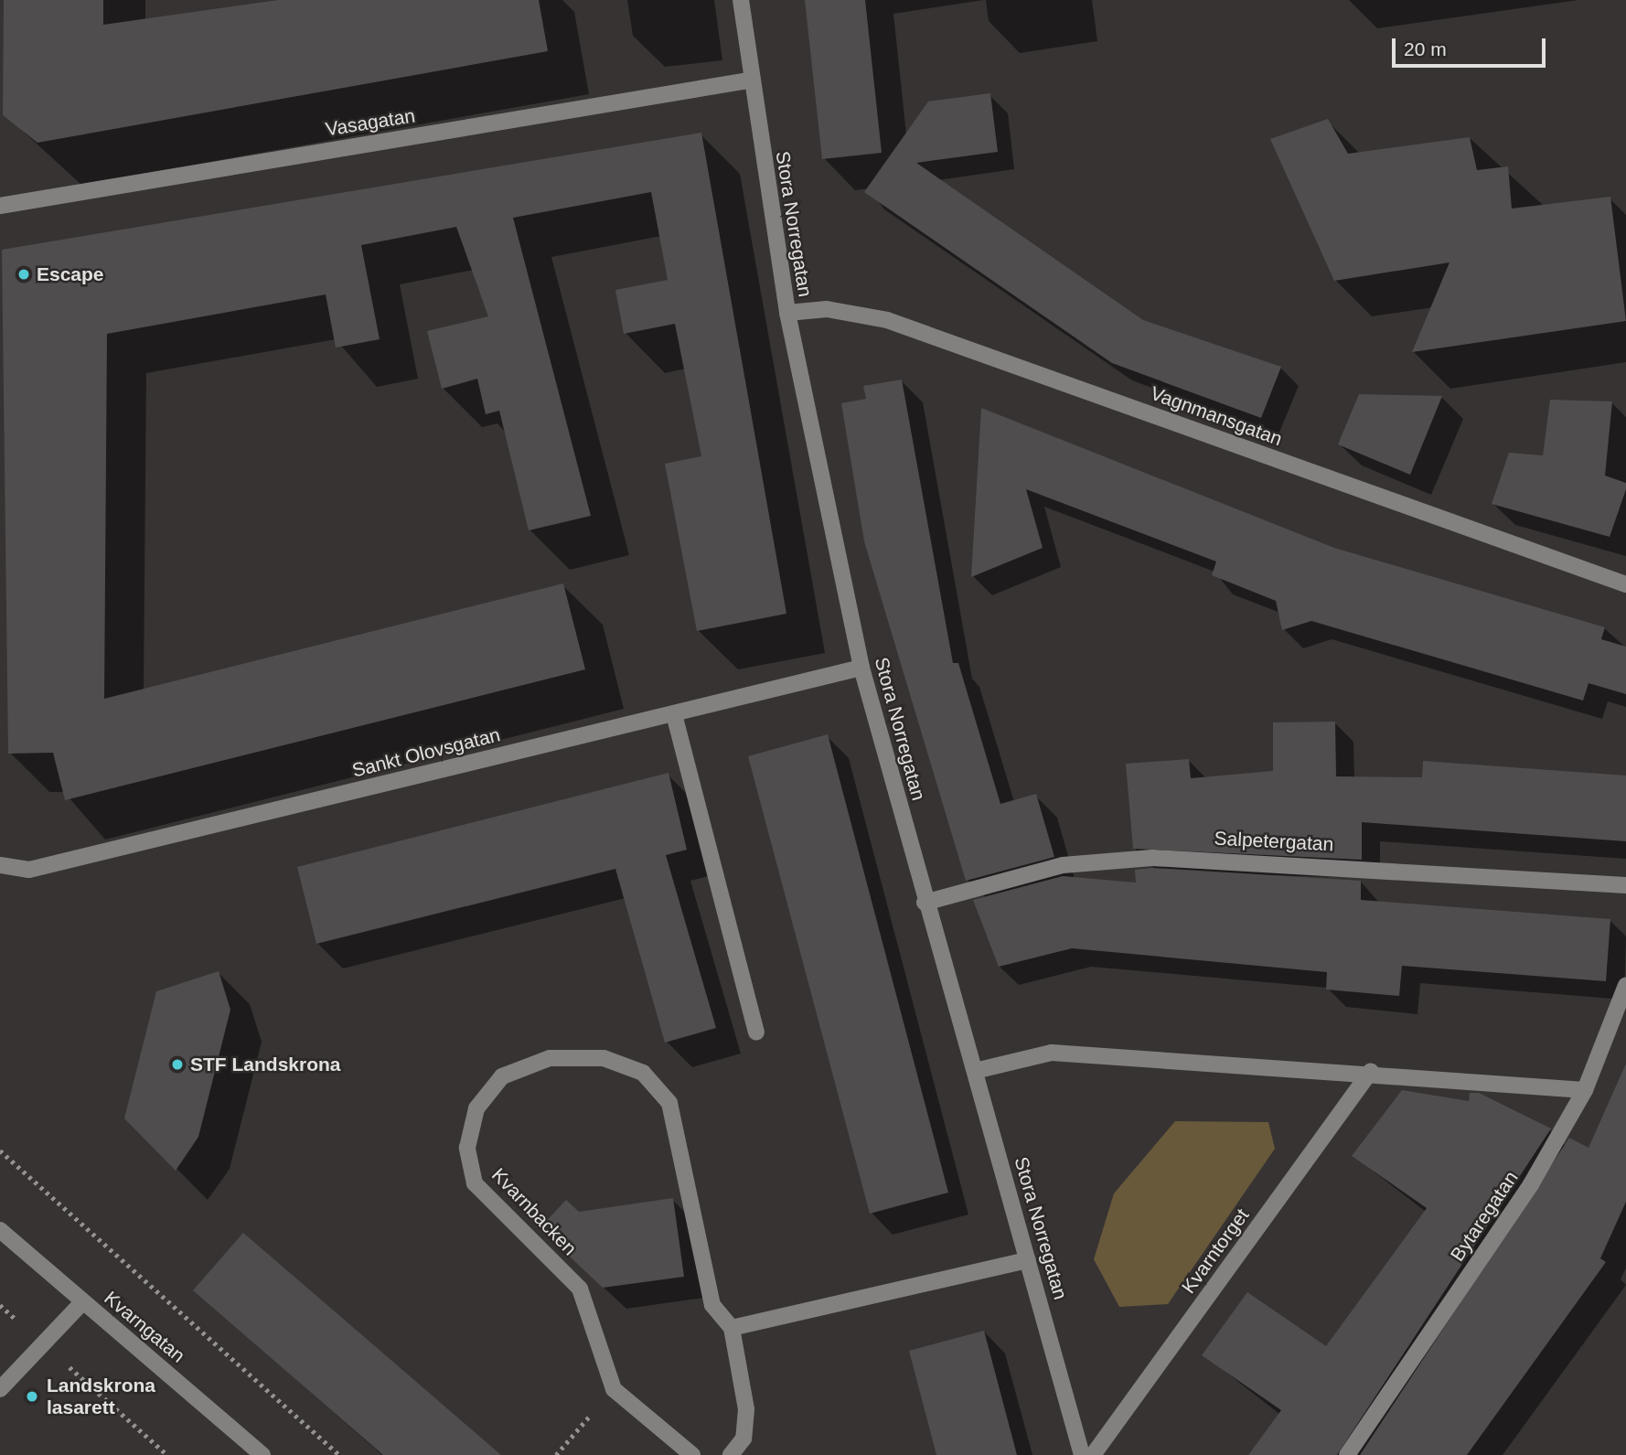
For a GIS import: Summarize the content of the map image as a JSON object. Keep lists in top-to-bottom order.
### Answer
{
  "streets": {
    "street": [
      "Vasagatan",
      "Stora Norregatan",
      "Vagnmansgatan",
      "Sankt Olovsgatan",
      "Salpetergatan",
      "Kvarnbacken",
      "Bytaregatan",
      "Kvarntorget",
      "Kvarngatan"
    ]
  },
  "crossings": [
    ["Vasagatan", "Stora Norregatan"],
    ["Stora Norregatan", "Vagnmansgatan"],
    ["Stora Norregatan", "Sankt Olovsgatan"],
    ["Stora Norregatan", "Salpetergatan"]
  ],
  "places": ["Escape", "STF Landskrona", "Landskrona lasarett"],
  "scale_bar": "20 m"
}
